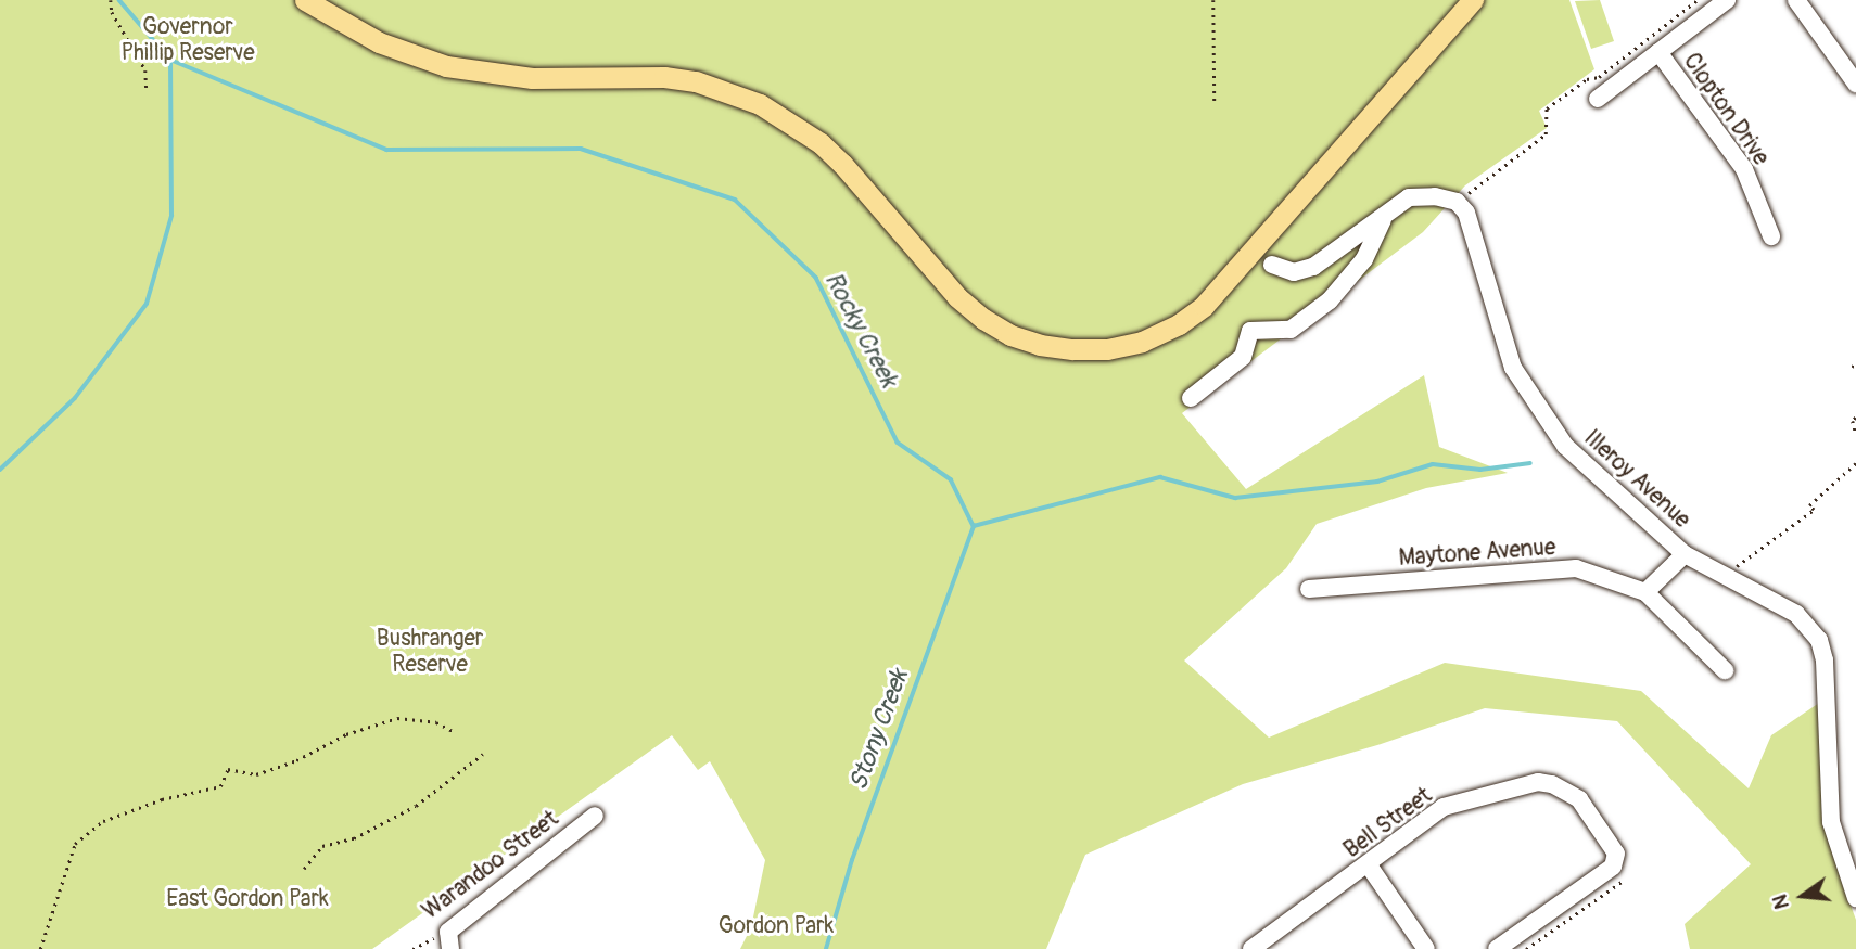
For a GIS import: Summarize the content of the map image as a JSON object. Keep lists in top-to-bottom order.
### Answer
{
  "streets": {
    "street": [
      "Clopton Drive",
      "Illeroy Avenue",
      "Maytone Avenue",
      "Bell Street",
      "Warandoo Street"
    ]
  },
  "water": ["Rocky Creek", "Stony Creek"],
  "parks": [
    "Governor Phillip Reserve",
    "Bushranger Reserve",
    "East Gordon Park",
    "Gordon Park"
  ],
  "north": "left"
}
